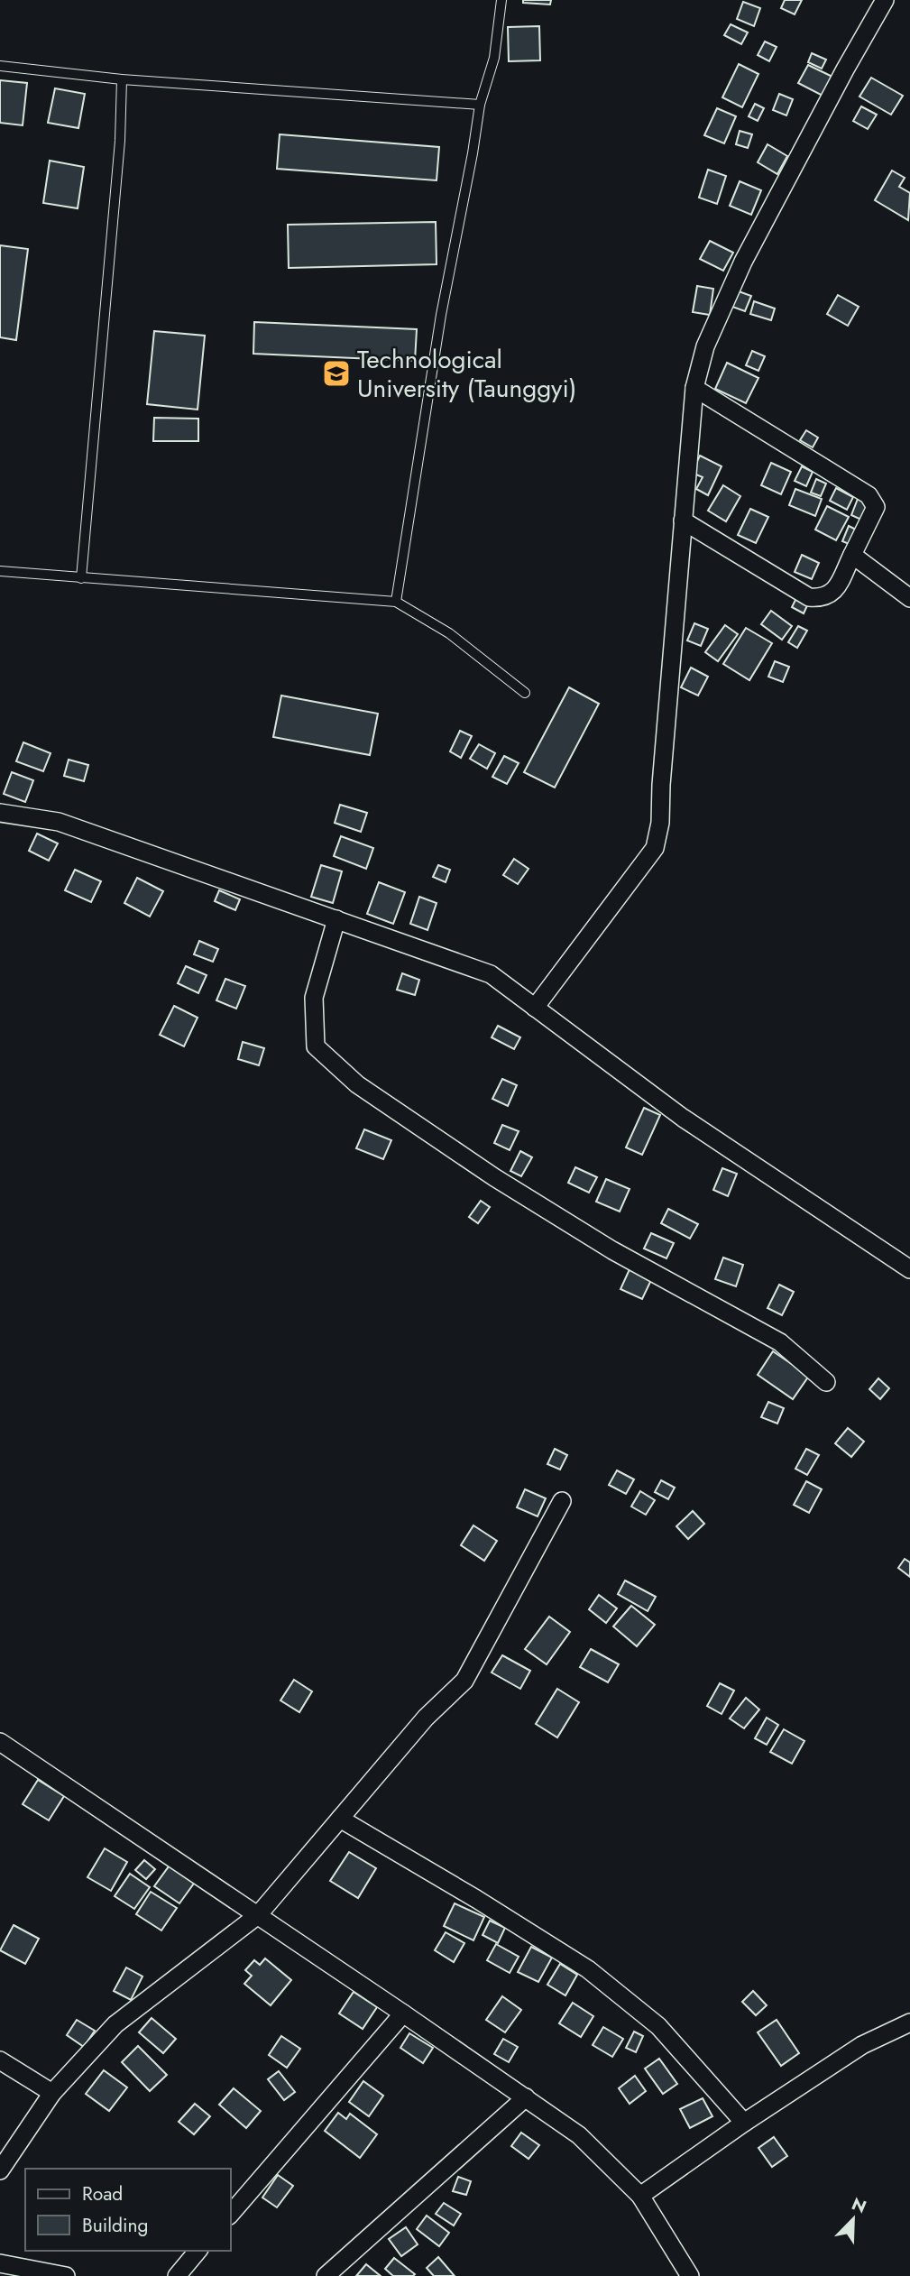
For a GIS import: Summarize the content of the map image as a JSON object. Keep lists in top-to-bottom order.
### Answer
{
  "places": {
    "school or university": ["Technological University (Taunggyi)"]
  },
  "legend": ["Road", "Building"],
  "north": "top right"
}
